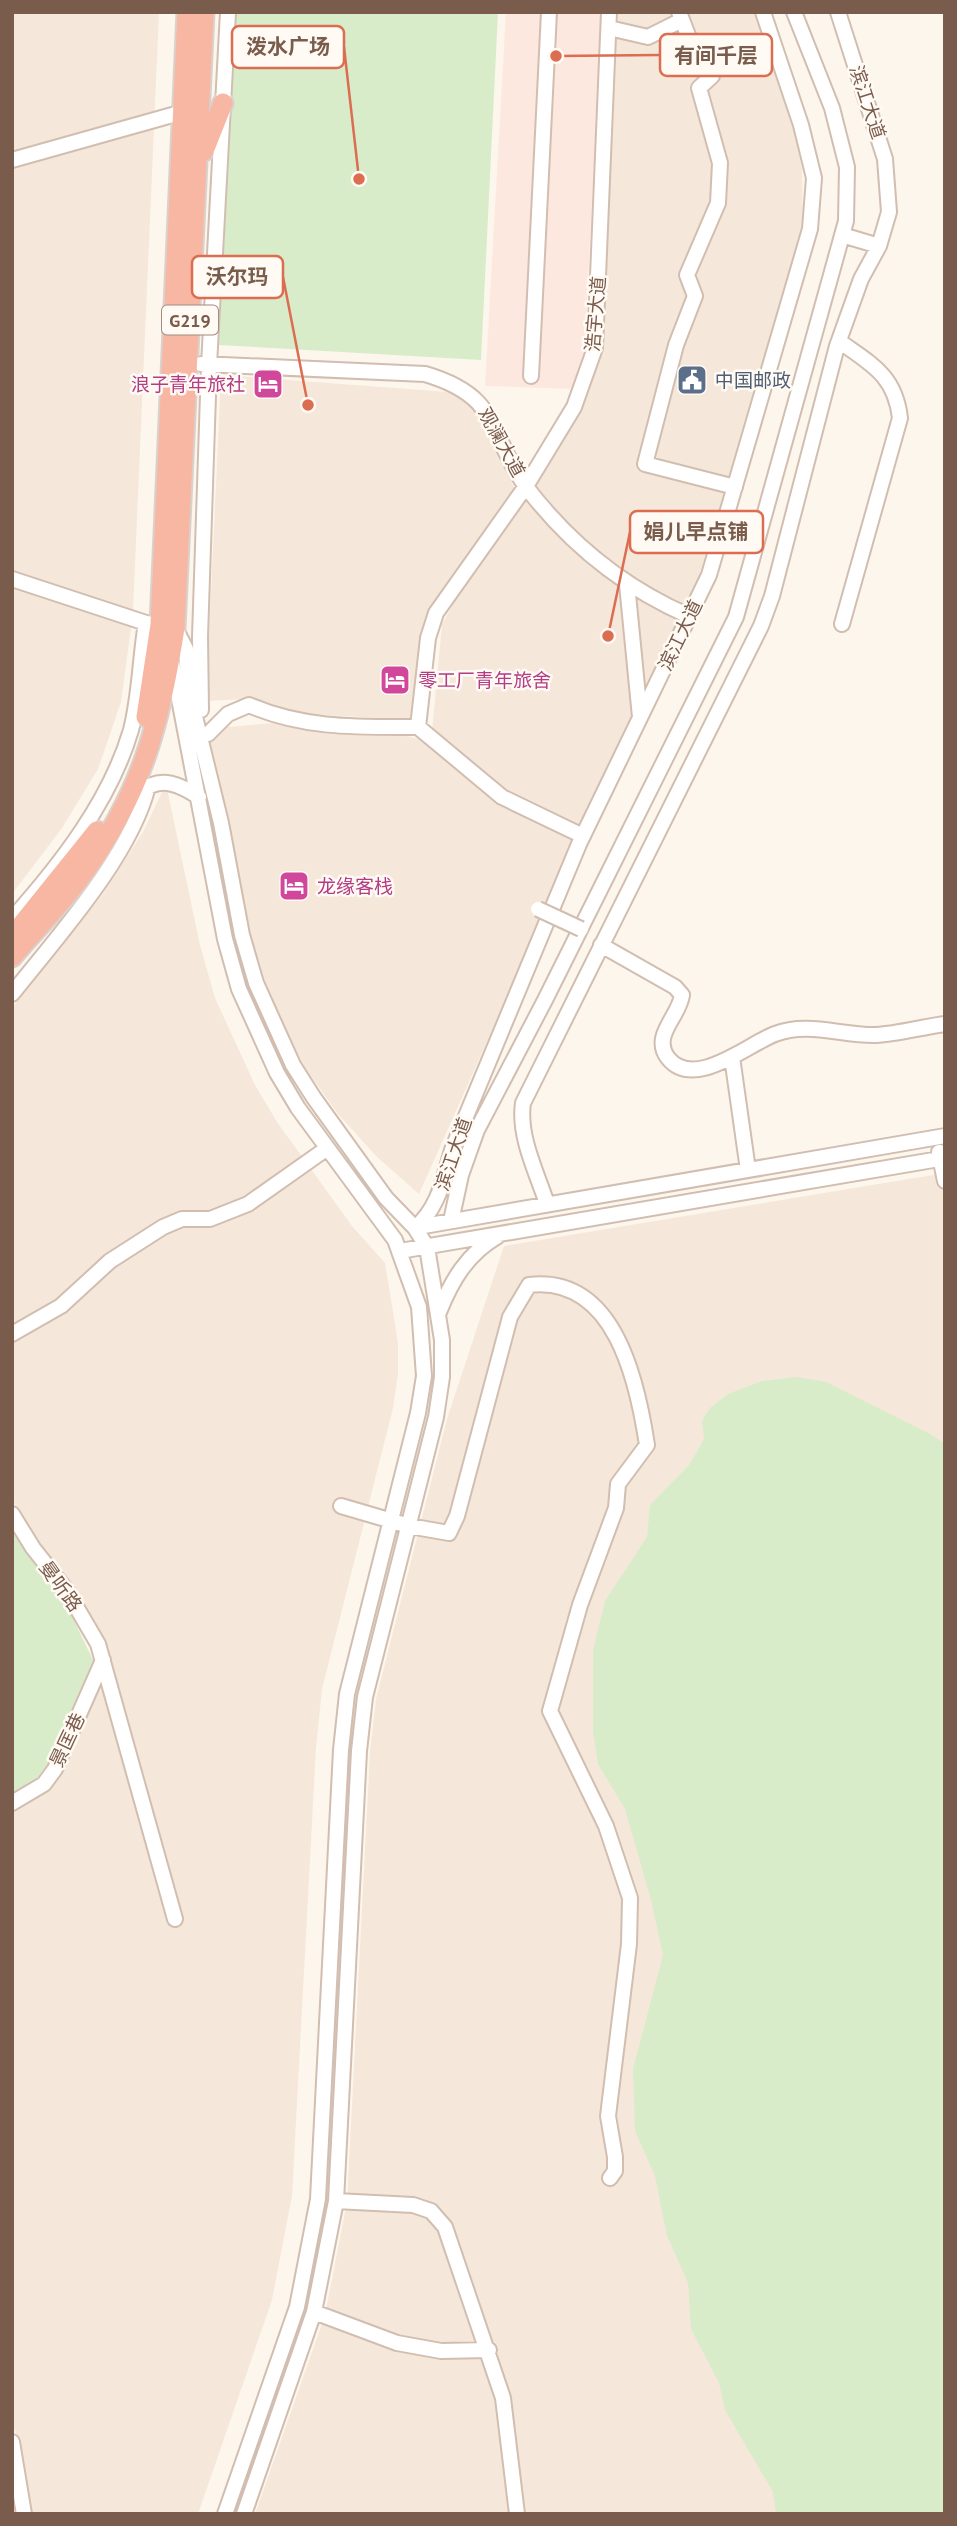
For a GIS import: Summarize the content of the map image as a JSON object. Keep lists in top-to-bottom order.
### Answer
{
  "streets": {
    "highway": ["G219"],
    "street": [
      "滨江大道",
      "浩宇大道",
      "观澜大道",
      "曼听路",
      "景匡巷"
    ]
  },
  "crossings": [
    ["滨江大道", "观澜大道"],
    ["浩宇大道", "观澜大道"],
    ["G219", "观澜大道"],
    ["曼听路", "景匡巷"]
  ],
  "places": {
    "other": [
      "有间千层",
      "泼水广场",
      "沃尔玛",
      "娟儿早点铺"
    ],
    "public building": ["中国邮政"],
    "hotel": ["浪子青年旅社", "零工厂青年旅舍", "龙缘客栈"]
  }
}
